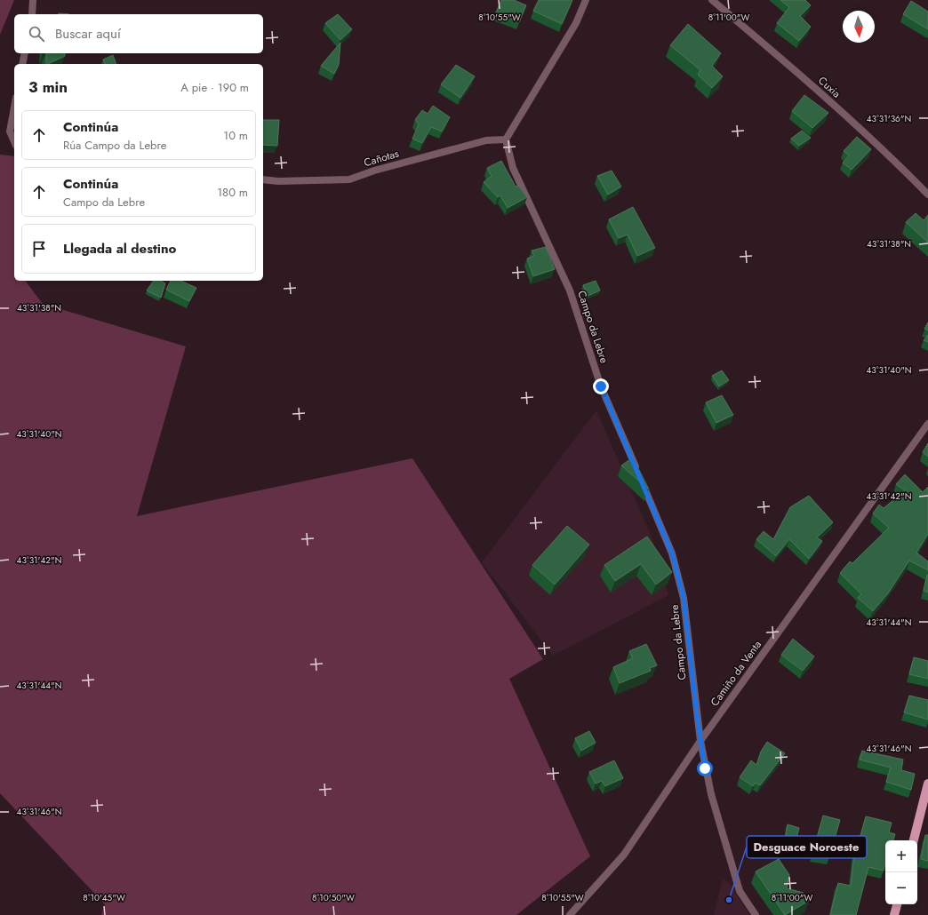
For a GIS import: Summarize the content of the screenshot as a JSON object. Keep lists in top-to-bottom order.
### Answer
{
  "streets": {
    "street": [
      "Cuxia",
      "Cañotas",
      "Campo da Lebre",
      "Camiño da Venta"
    ]
  },
  "crossings": [
    ["Cañotas", "Campo da Lebre"],
    ["Campo da Lebre", "Camiño da Venta"]
  ],
  "places": ["Desguace Noroeste"],
  "north": "bottom",
  "page": {
    "search": "Buscar aquí",
    "heading": ["3 min", "A pie · 190 m"],
    "list": [
      ["Continúa", "Rúa Campo da Lebre", "10 m"],
      ["Continúa", "Campo da Lebre", "180 m"],
      "Llegada al destino"
    ],
    "map_buttons": ["+", "−"]
  },
  "coordinates": [
    "8°10'55\"W",
    "8°11'00\"W",
    "43°31'36\"N",
    "43°31'38\"N",
    "43°31'40\"N",
    "43°31'42\"N",
    "43°31'44\"N",
    "43°31'46\"N",
    "8°10'45\"W",
    "8°10'50\"W"
  ]
}
